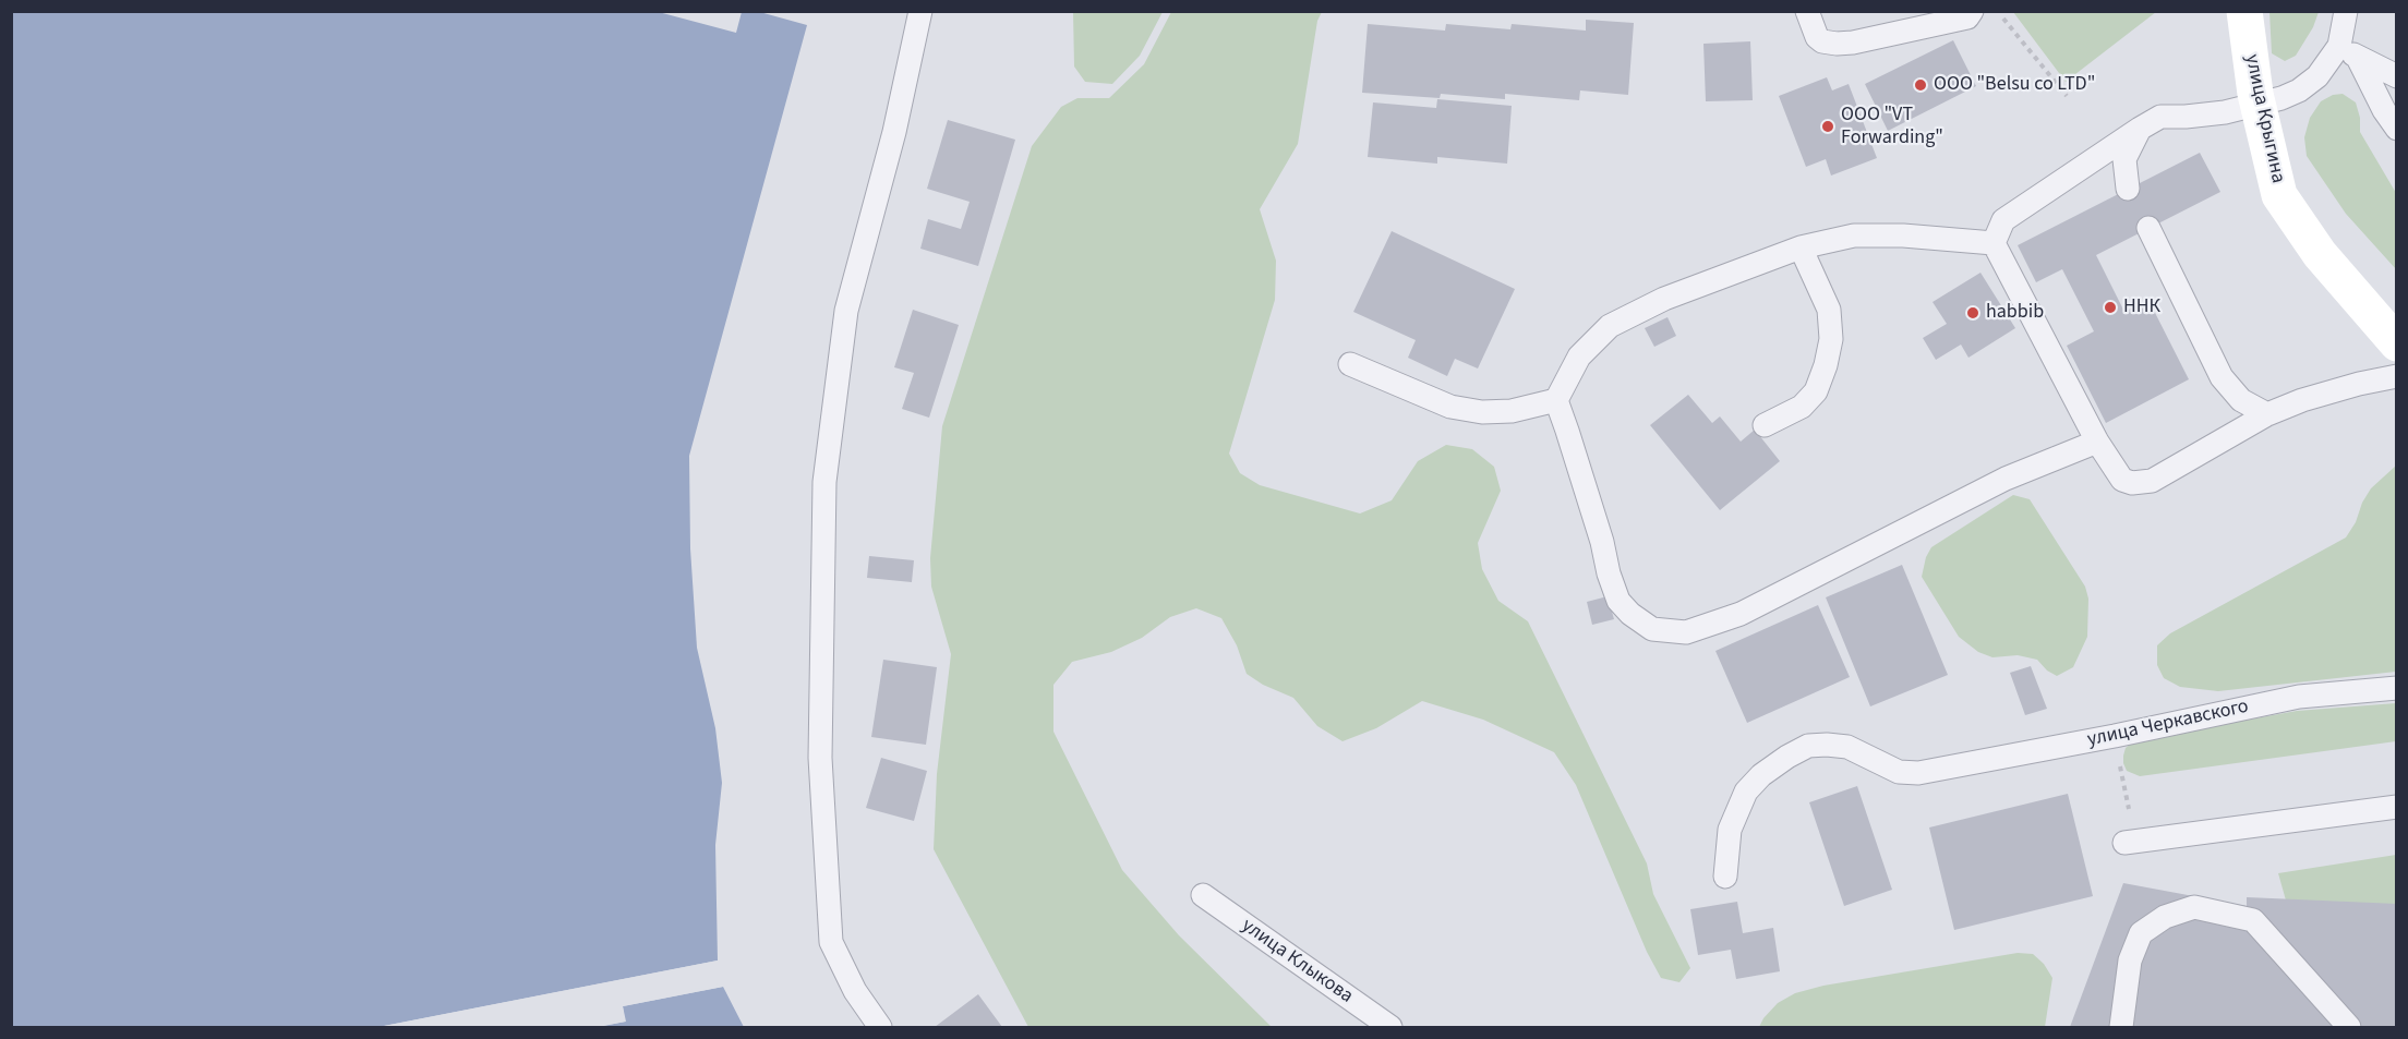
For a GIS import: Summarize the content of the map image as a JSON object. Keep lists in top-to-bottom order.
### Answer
{
  "streets": {
    "main road": ["улица Крыгина"],
    "lane": ["улица Черкавского", "улица Клыкова"]
  },
  "places": [
    "OOO \"Belsu co LTD\"",
    "OOO \"VT Forwarding\"",
    "ННК",
    "habbib"
  ]
}
